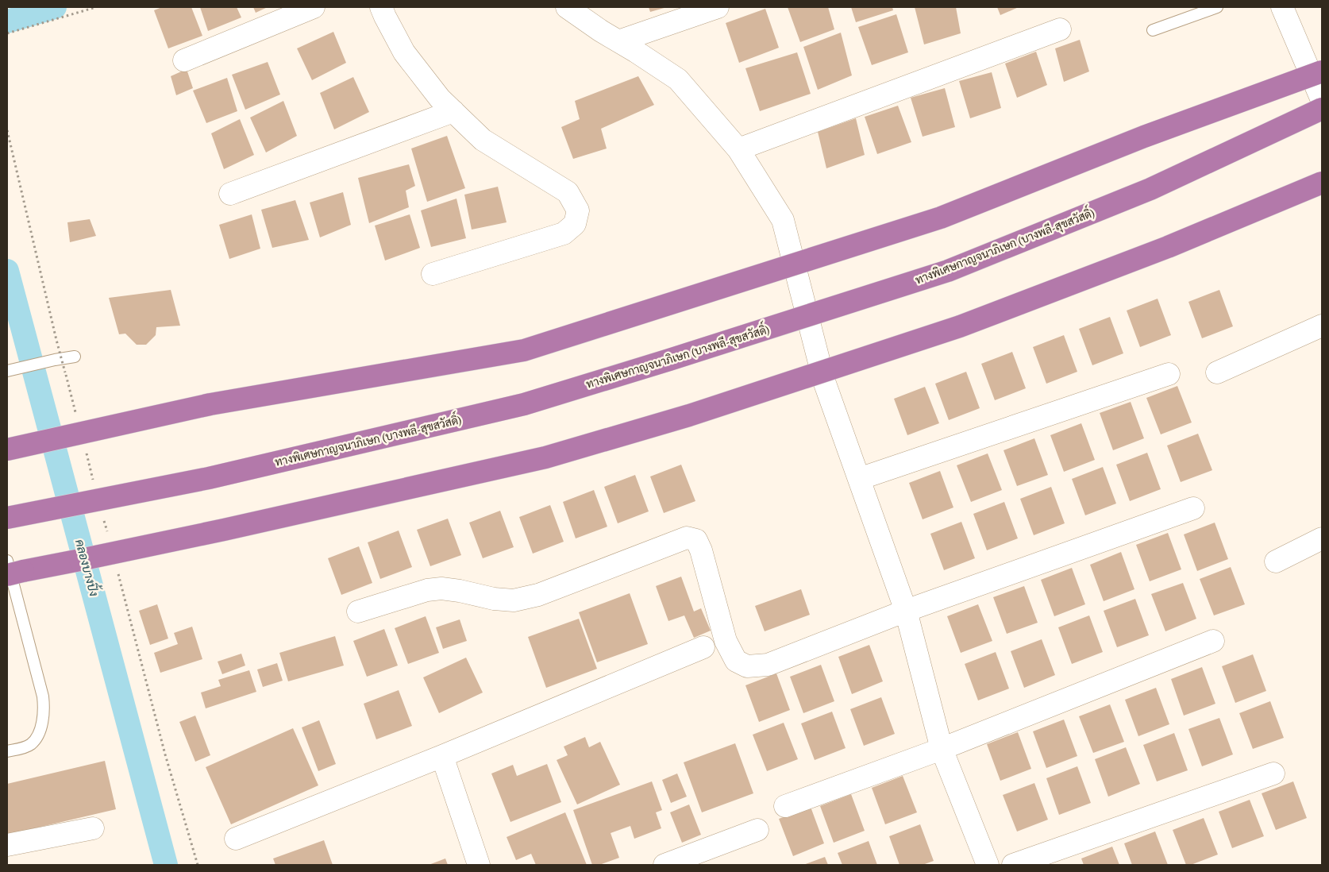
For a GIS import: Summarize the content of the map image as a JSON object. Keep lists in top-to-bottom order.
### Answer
{
  "streets": {
    "highway": ["ทางพิเศษกาญจนาภิเษก (บางพลี-สุขสวัสดิ์)"]
  },
  "water": ["คลองบางปิ้ง"]
}
